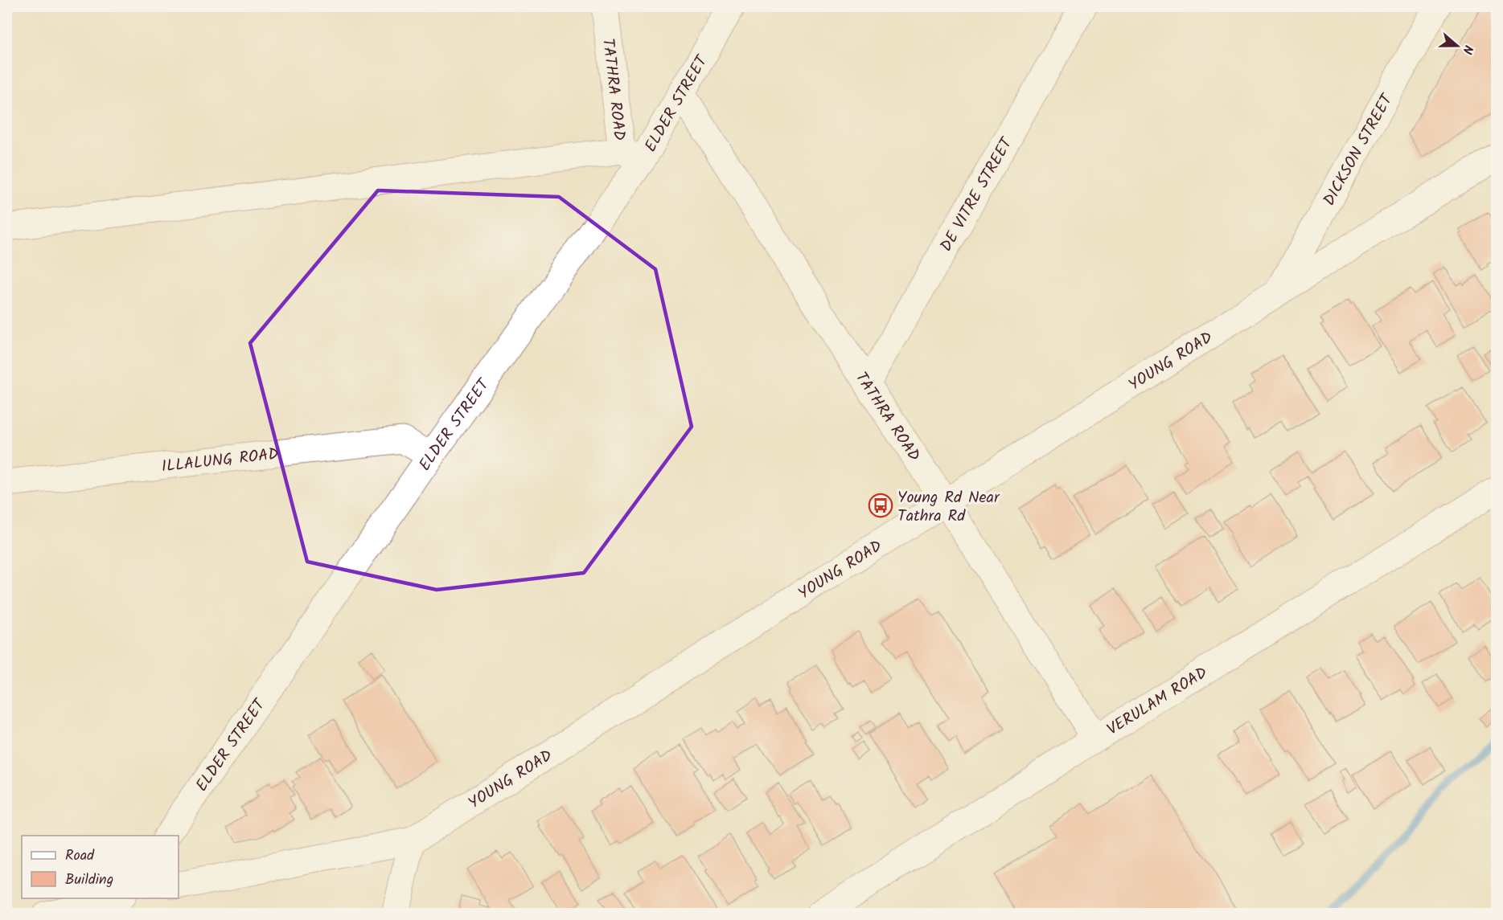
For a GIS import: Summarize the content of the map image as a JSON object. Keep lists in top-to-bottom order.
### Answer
{
  "streets": {
    "street": [
      "TATHRA ROAD",
      "ELDER STREET",
      "DICKSON STREET",
      "DE VITRE STREET",
      "YOUNG ROAD",
      "ILLALUNG ROAD",
      "VERULAM ROAD"
    ]
  },
  "crossings": [
    ["TATHRA ROAD", "ELDER STREET"],
    ["TATHRA ROAD", "DE VITRE STREET"],
    ["TATHRA ROAD", "YOUNG ROAD"],
    ["TATHRA ROAD", "VERULAM ROAD"],
    ["ELDER STREET", "ILLALUNG ROAD"],
    ["DICKSON STREET", "YOUNG ROAD"]
  ],
  "places": {
    "bus stop": ["Young Rd Near Tathra Rd"]
  },
  "legend": ["Road", "Building"],
  "north": "right"
}
